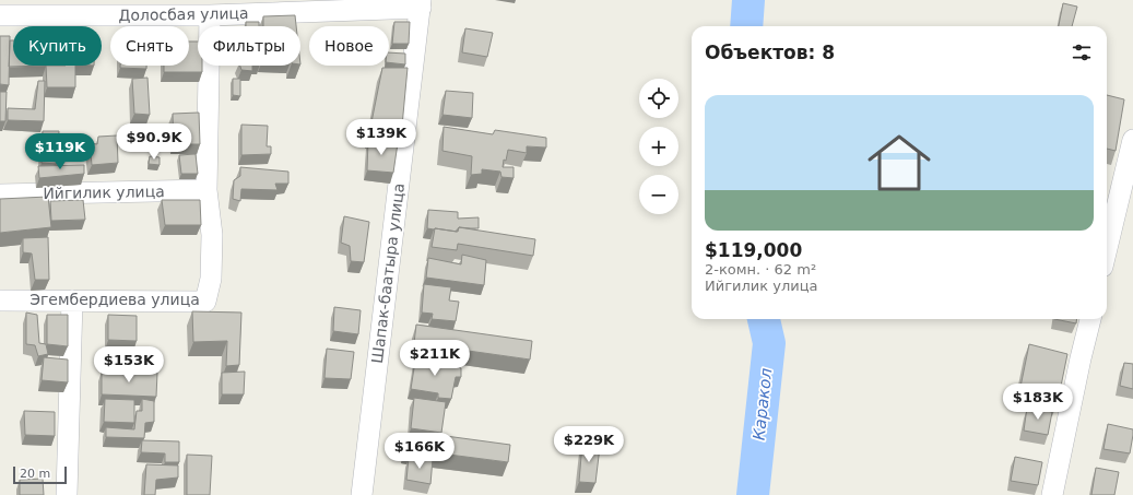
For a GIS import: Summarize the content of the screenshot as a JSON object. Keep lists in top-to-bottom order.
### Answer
{
  "streets": {
    "street": [
      "Долосбая улица",
      "Ийгилик улица",
      "Шапак-баатыра улица",
      "Эгембердиева улица"
    ]
  },
  "crossings": [
    ["Долосбая улица", "Шапак-баатыра улица"],
    ["Долосбая улица", "Эгембердиева улица"],
    ["Ийгилик улица", "Эгембердиева улица"]
  ],
  "water": ["Каракол"],
  "scale_bar": "20 m",
  "page": {
    "chip": [
      "Купить",
      "Снять",
      "Фильтры",
      "Новое"
    ],
    "heading": "Объектов: 8",
    "map_buttons": ["+", "−"],
    "list": [
      {
        "name": "$119,000",
        "note": "2-комн. · 62 m² · Ийгилик улица"
      }
    ],
    "price": [
      "$139K",
      "$90.9K",
      "$119K",
      "$211K",
      "$153K",
      "$183K",
      "$229K",
      "$166K"
    ],
    "scale": "20 m"
  }
}
